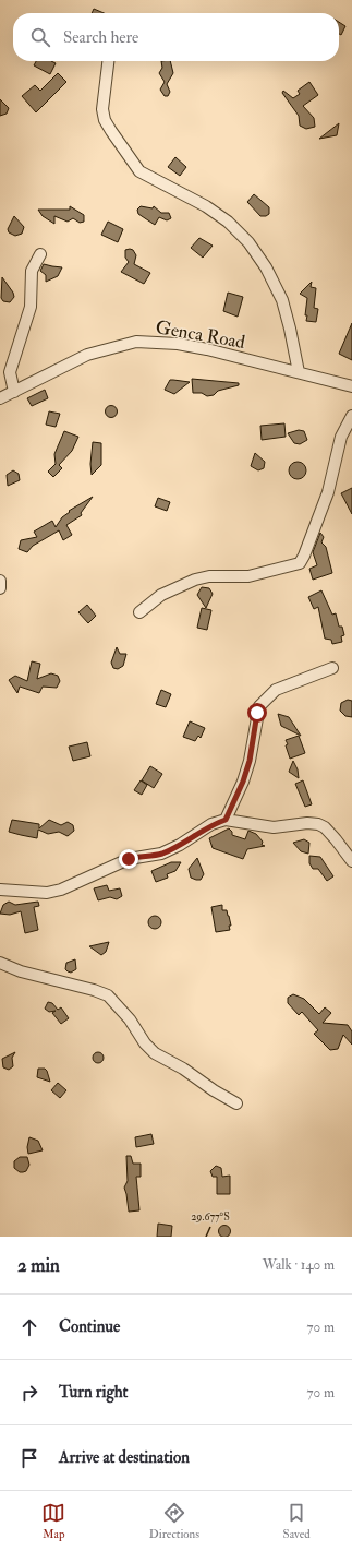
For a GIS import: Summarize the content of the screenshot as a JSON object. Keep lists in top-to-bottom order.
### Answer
{
  "streets": {
    "street": ["Genca Road"]
  },
  "page": {
    "search": "Search here",
    "heading": ["2 min", "Walk · 140 m"],
    "list": [
      ["Continue", "70 m"],
      ["Turn right", "70 m"],
      "Arrive at destination"
    ],
    "nav": ["Map", "Directions", "Saved"]
  },
  "coordinates": ["29.677°S"]
}
